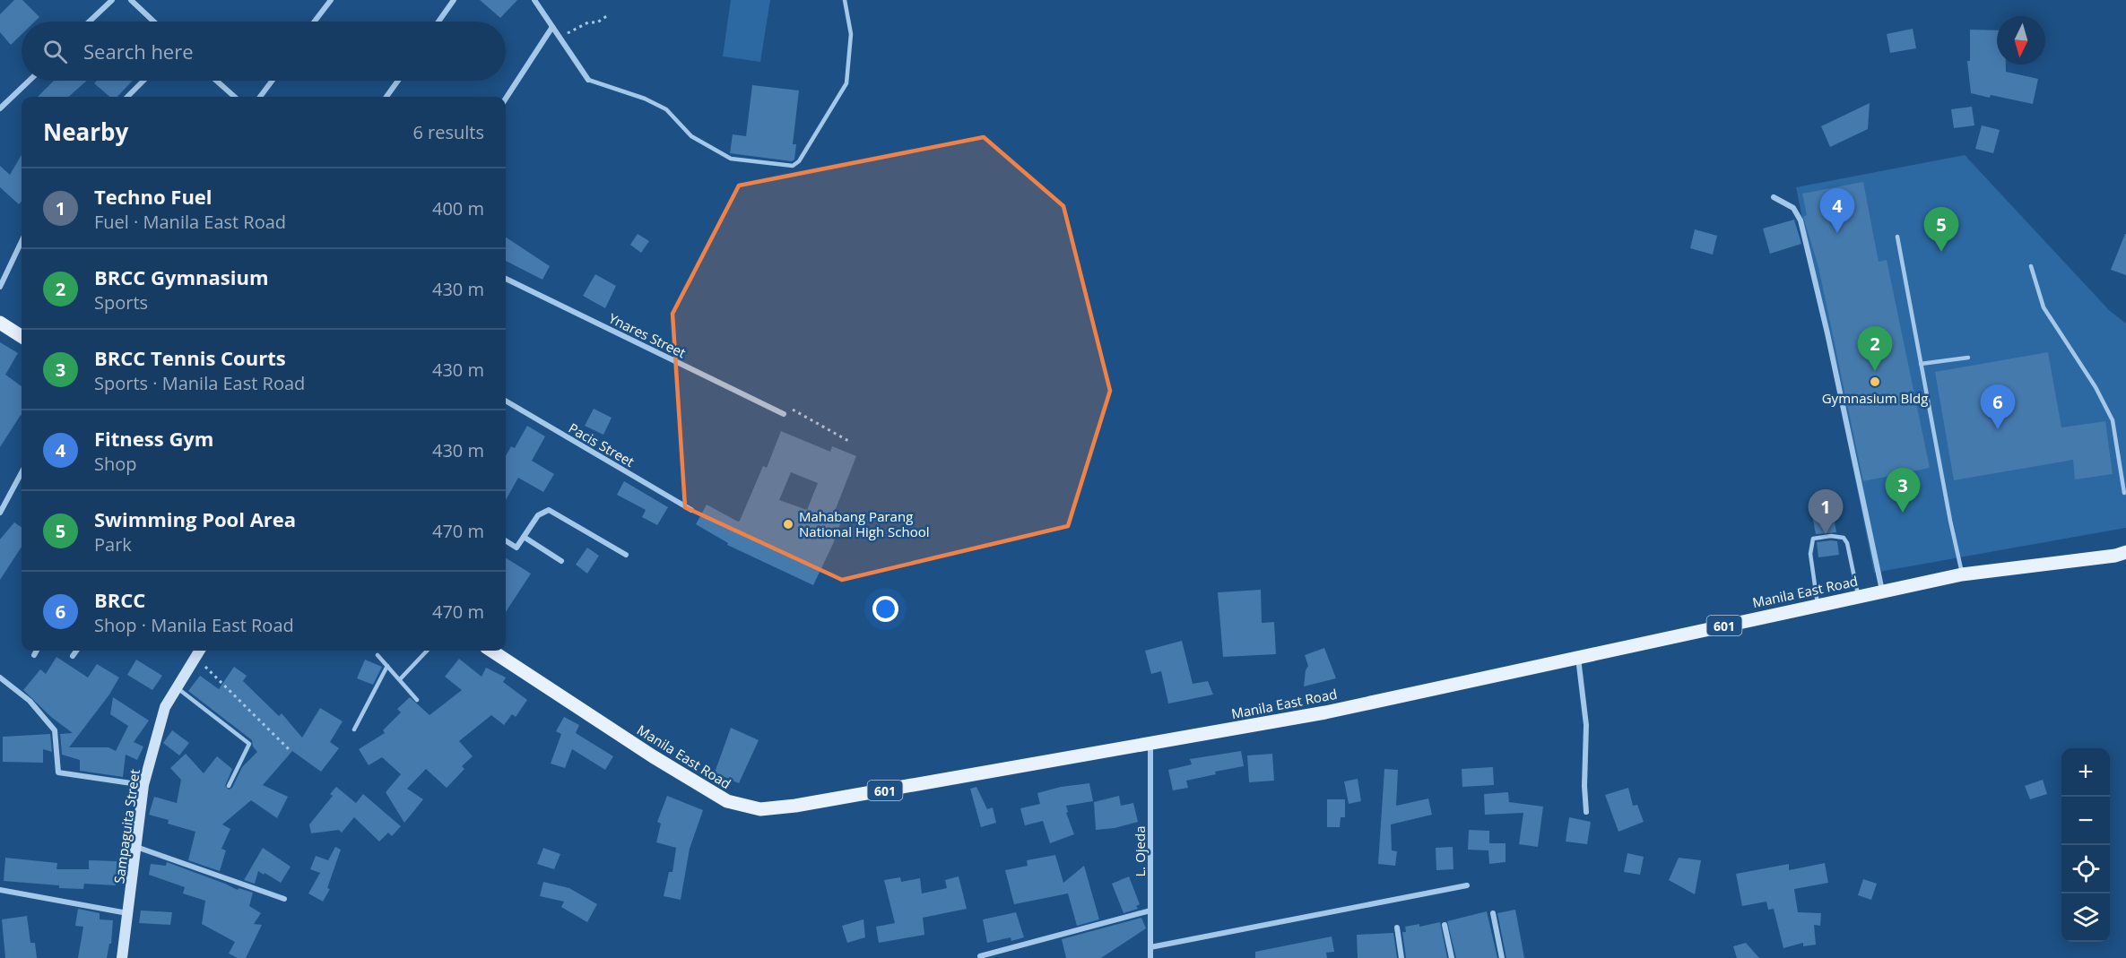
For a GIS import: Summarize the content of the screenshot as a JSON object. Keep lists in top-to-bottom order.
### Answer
{
  "streets": {
    "main road": ["Manila East Road", "601"],
    "street": [
      "Ynares Street",
      "Pacis Street",
      "Sampaguita Street",
      "L. Ojeda"
    ]
  },
  "crossings": [
    ["Manila East Road", "L. Ojeda"]
  ],
  "places": ["Gymnasium Bldg", "Mahabang Parang National High School"],
  "north": "bottom",
  "page": {
    "search": "Search here",
    "heading": ["Nearby", "6 results"],
    "list": [
      {
        "mark": "1",
        "name": "Techno Fuel",
        "note": "Fuel · Manila East Road",
        "value": "400 m"
      },
      {
        "mark": "2",
        "name": "BRCC Gymnasium",
        "note": "Sports",
        "value": "430 m"
      },
      {
        "mark": "3",
        "name": "BRCC Tennis Courts",
        "note": "Sports · Manila East Road",
        "value": "430 m"
      },
      {
        "mark": "4",
        "name": "Fitness Gym",
        "note": "Shop",
        "value": "430 m"
      },
      {
        "mark": "5",
        "name": "Swimming Pool Area",
        "note": "Park",
        "value": "470 m"
      },
      {
        "mark": "6",
        "name": "BRCC",
        "note": "Shop · Manila East Road",
        "value": "470 m"
      }
    ],
    "pins": [
      "4",
      "5",
      "2",
      "6",
      "3",
      "1"
    ],
    "map_buttons": ["+", "−"]
  }
}
